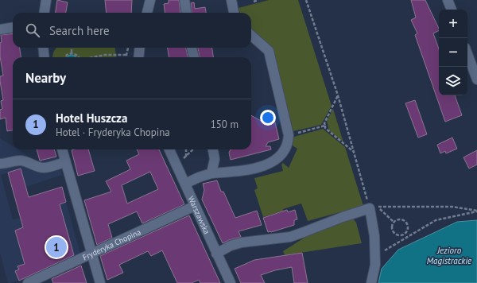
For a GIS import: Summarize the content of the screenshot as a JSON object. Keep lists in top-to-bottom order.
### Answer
{
  "streets": {
    "street": ["Warszawska", "Fryderyka Chopina"]
  },
  "crossings": [
    ["Warszawska", "Fryderyka Chopina"]
  ],
  "water": ["Jezioro Magistrackie"],
  "page": {
    "map_buttons": ["+", "−"],
    "search": "Search here",
    "heading": "Nearby",
    "list": [
      {
        "mark": "1",
        "name": "Hotel Huszcza",
        "note": "Hotel · Fryderyka Chopina",
        "value": "150 m"
      }
    ],
    "pins": "1"
  }
}
